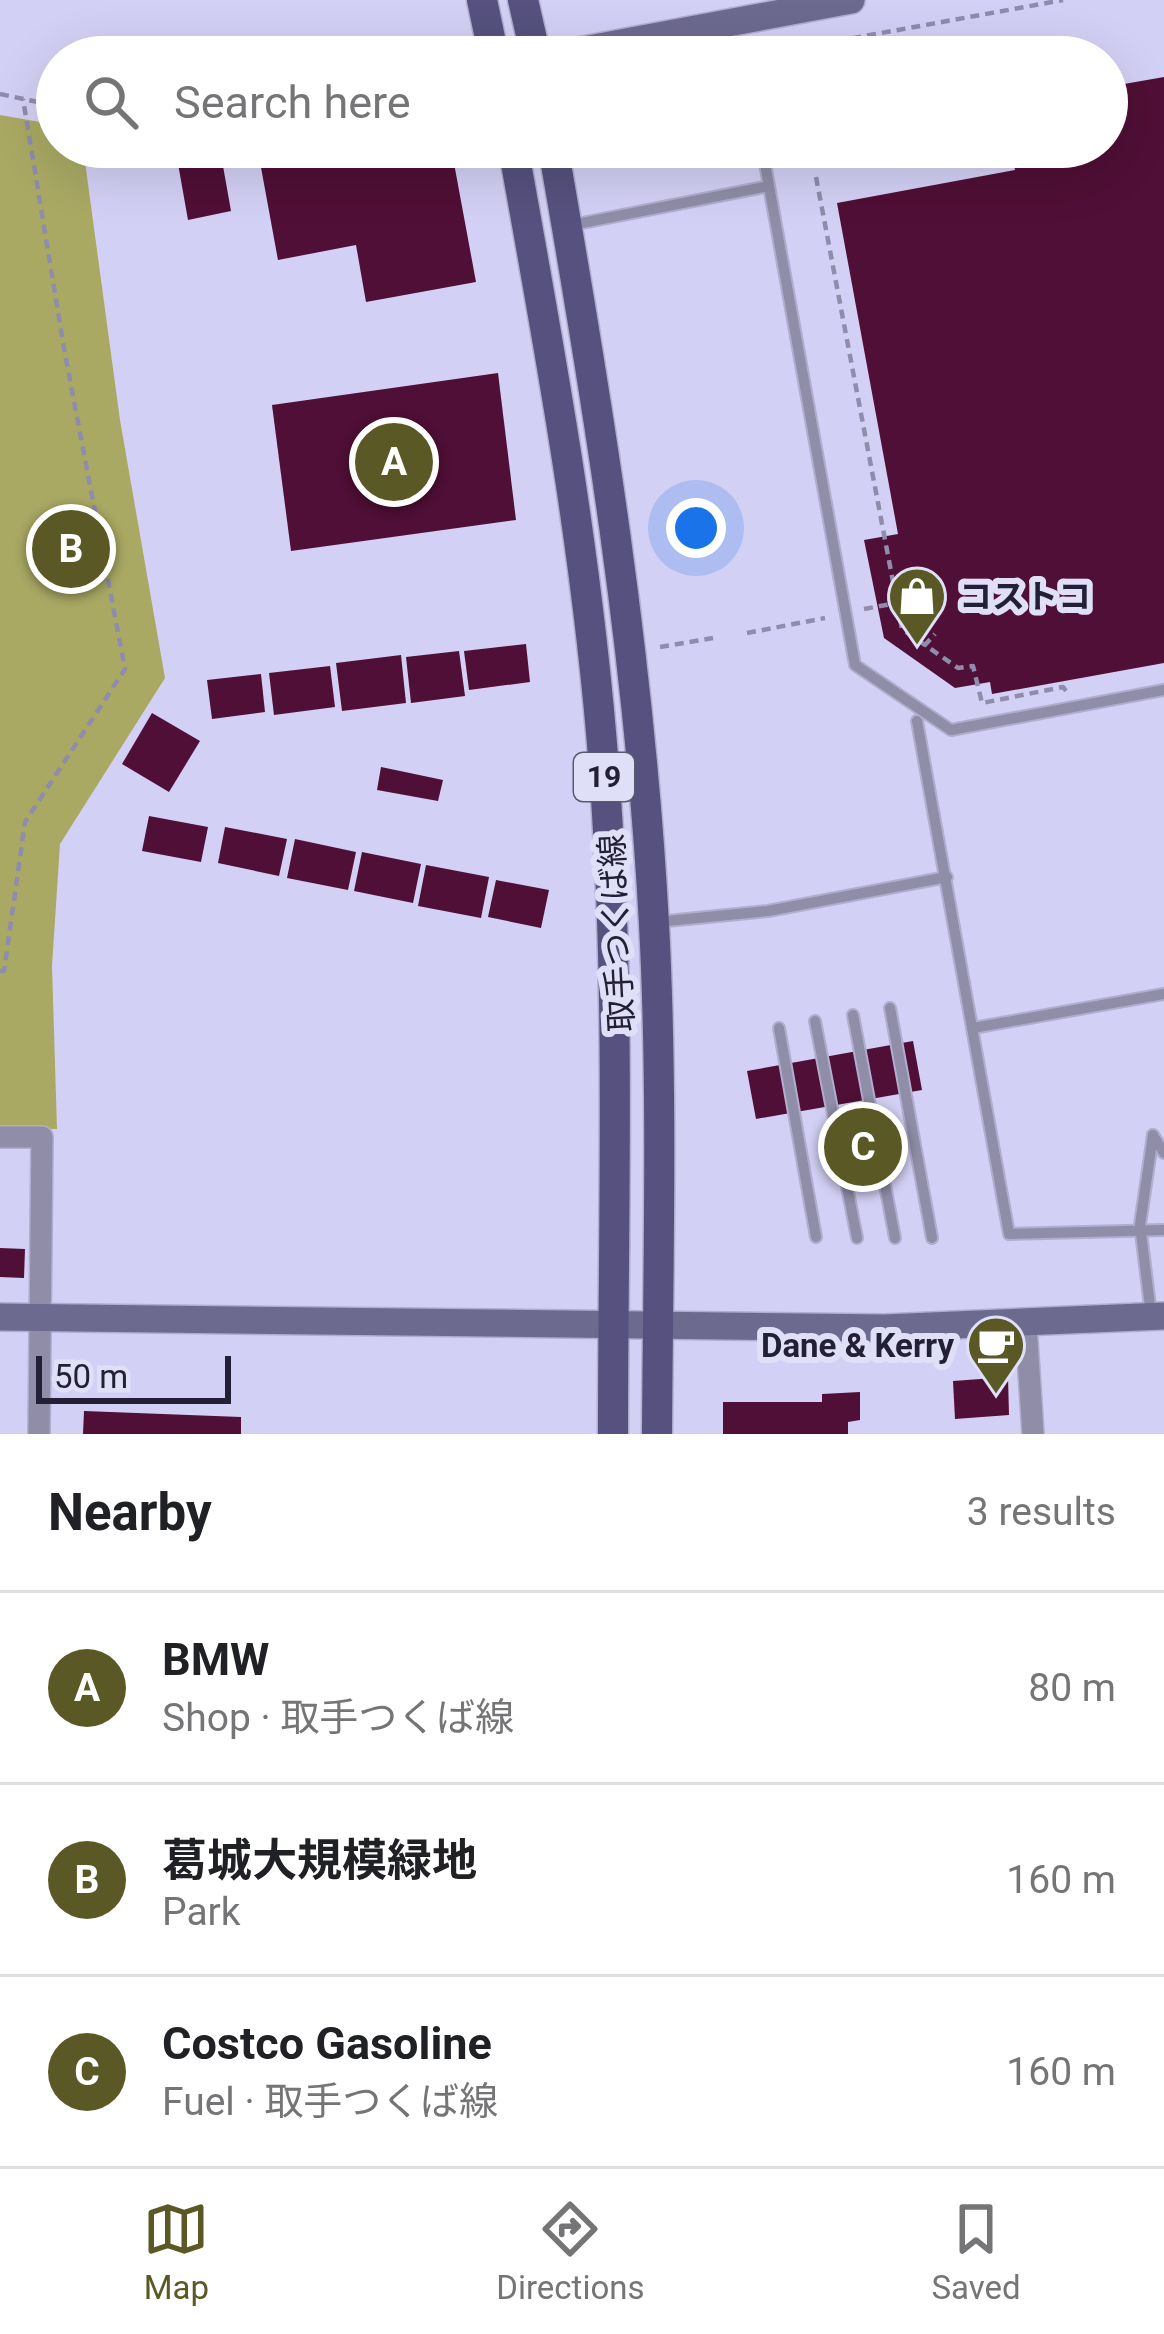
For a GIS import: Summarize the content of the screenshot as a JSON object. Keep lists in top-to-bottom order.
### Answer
{
  "streets": {
    "main road": ["19", "取手つくば線"]
  },
  "places": {
    "shop": ["コストコ"],
    "cafe": ["Dane & Kerry"]
  },
  "scale_bar": "50 m",
  "page": {
    "search": "Search here",
    "pins": ["A", "B", "C"],
    "scale": "50 m",
    "heading": ["Nearby", "3 results"],
    "list": [
      {
        "mark": "A",
        "name": "BMW",
        "note": "Shop · 取手つくば線",
        "value": "80 m"
      },
      {
        "mark": "B",
        "name": "葛城大規模緑地",
        "note": "Park",
        "value": "160 m"
      },
      {
        "mark": "C",
        "name": "Costco Gasoline",
        "note": "Fuel · 取手つくば線",
        "value": "160 m"
      }
    ],
    "nav": ["Map", "Directions", "Saved"]
  }
}
